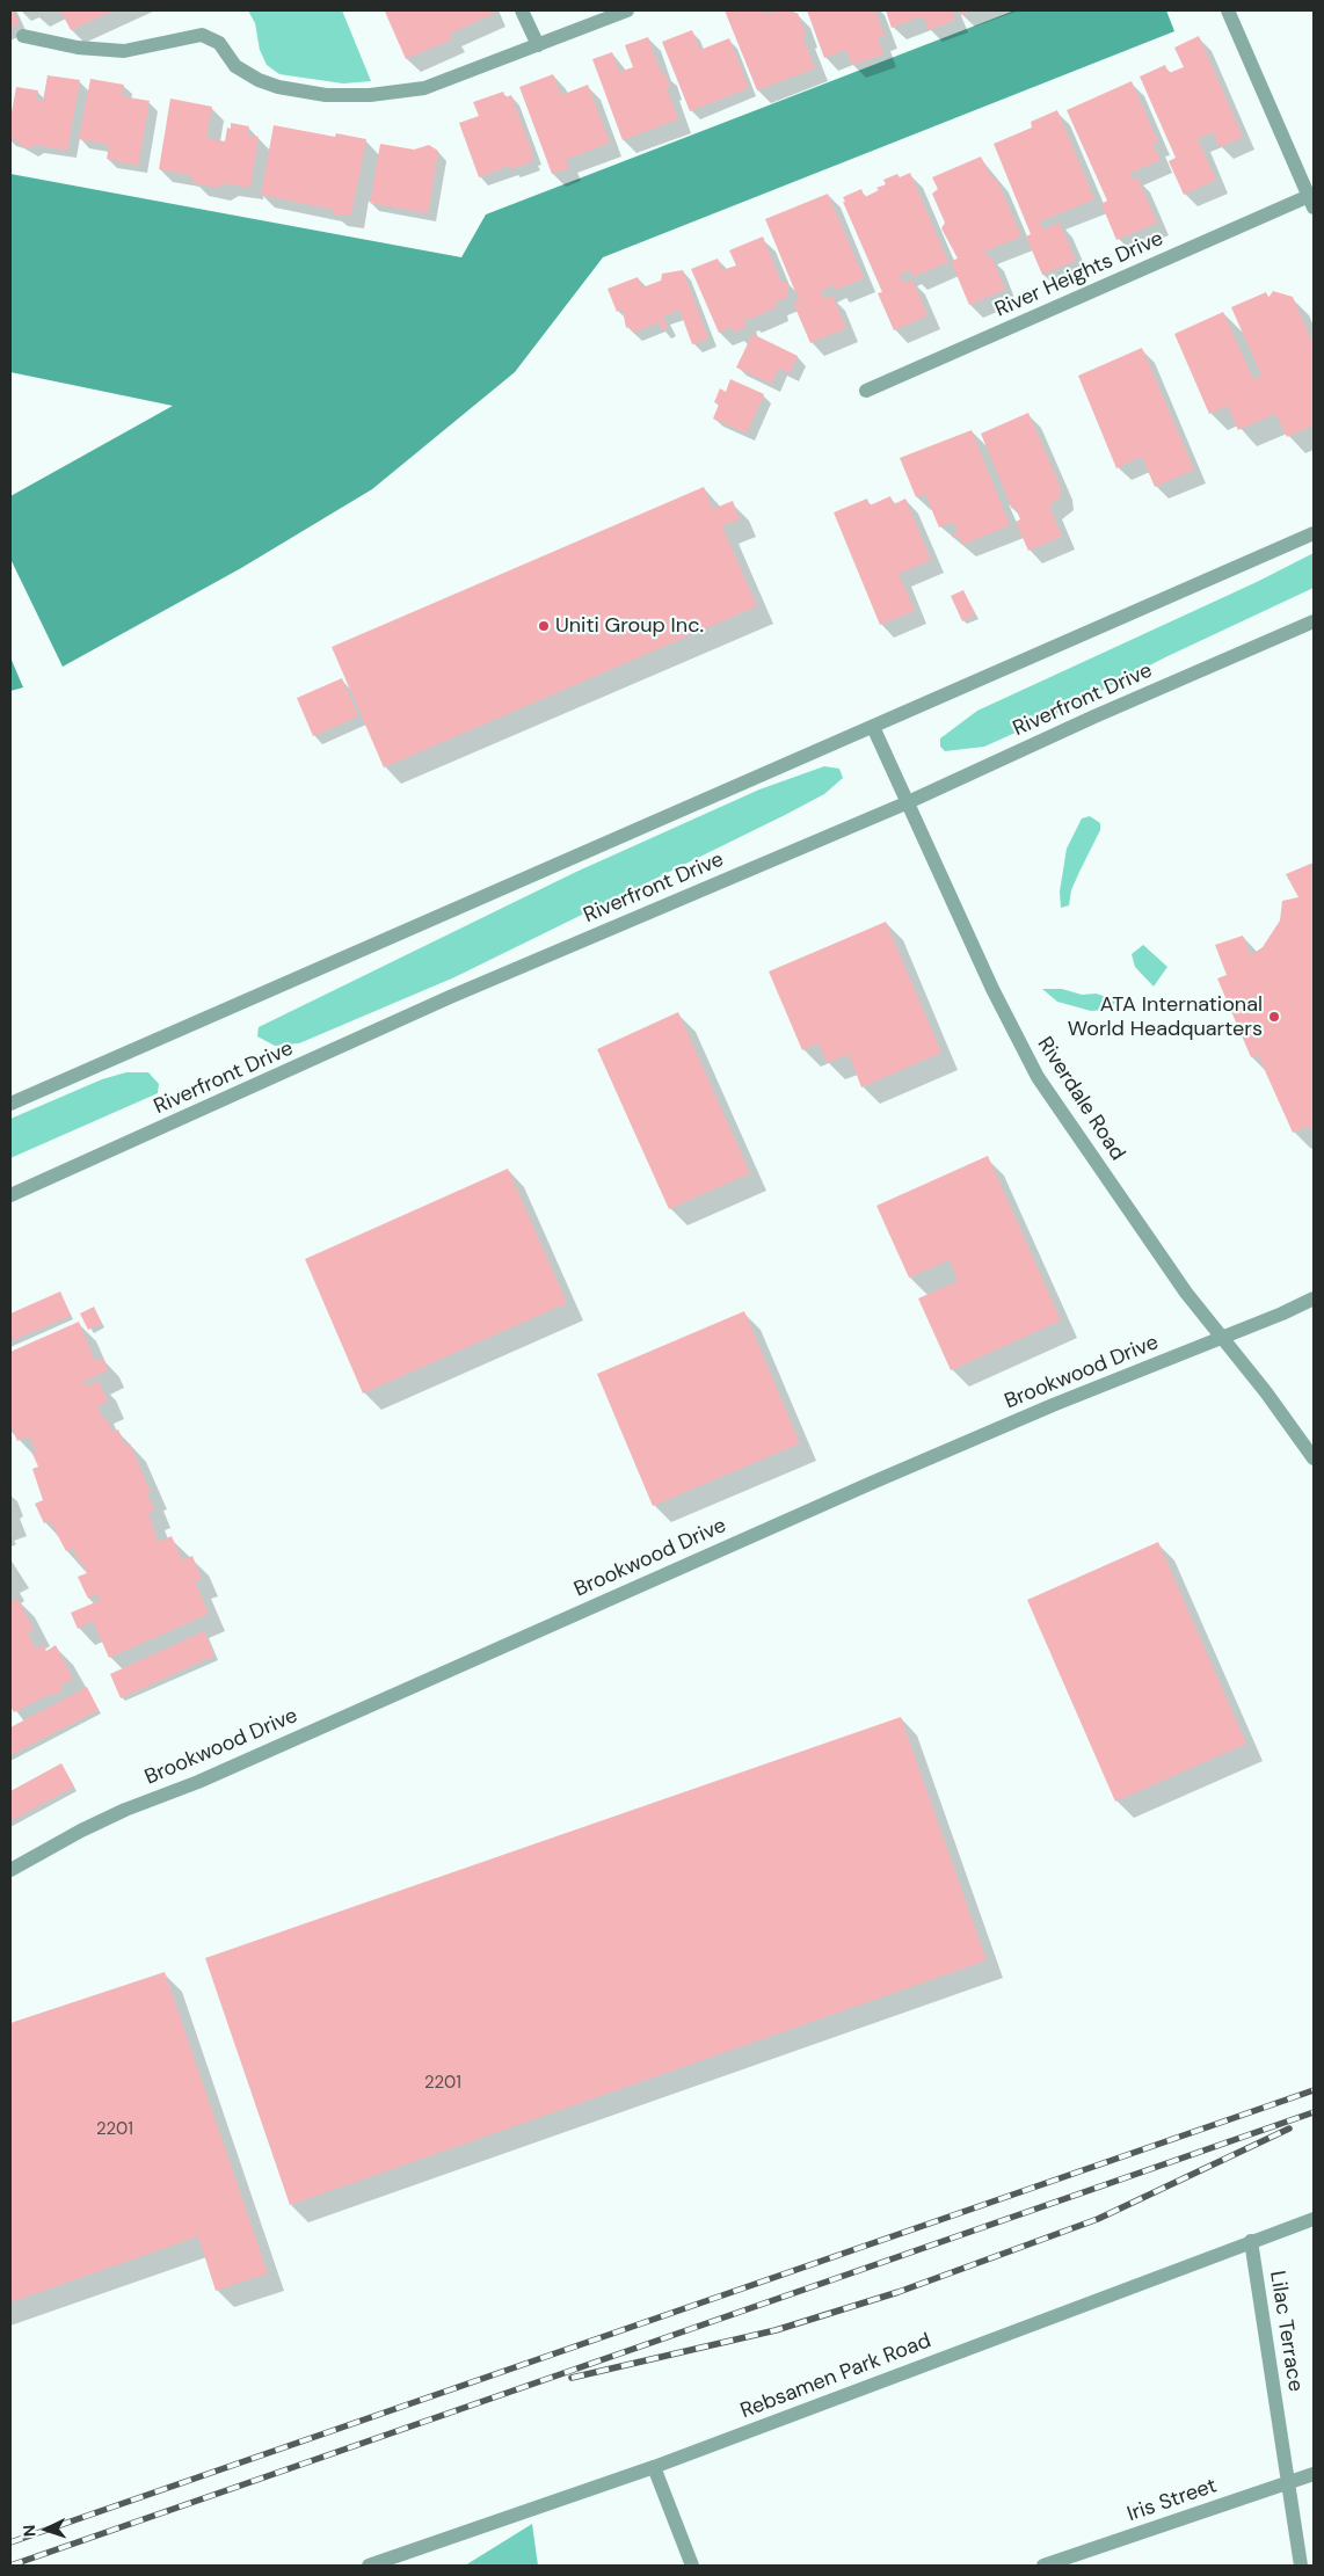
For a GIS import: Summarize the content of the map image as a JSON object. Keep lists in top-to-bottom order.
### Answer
{
  "streets": {
    "street": [
      "River Heights Drive",
      "Riverfront Drive",
      "Riverdale Road",
      "Brookwood Drive",
      "Lilac Terrace",
      "Rebsamen Park Road",
      "Iris Street"
    ]
  },
  "crossings": [
    ["Riverfront Drive", "Riverdale Road"],
    ["Riverdale Road", "Brookwood Drive"],
    ["Lilac Terrace", "Rebsamen Park Road"],
    ["Lilac Terrace", "Iris Street"]
  ],
  "places": ["Uniti Group Inc.", "ATA International World Headquarters"],
  "house_numbers": ["2201", "2201"],
  "north": "left"
}
